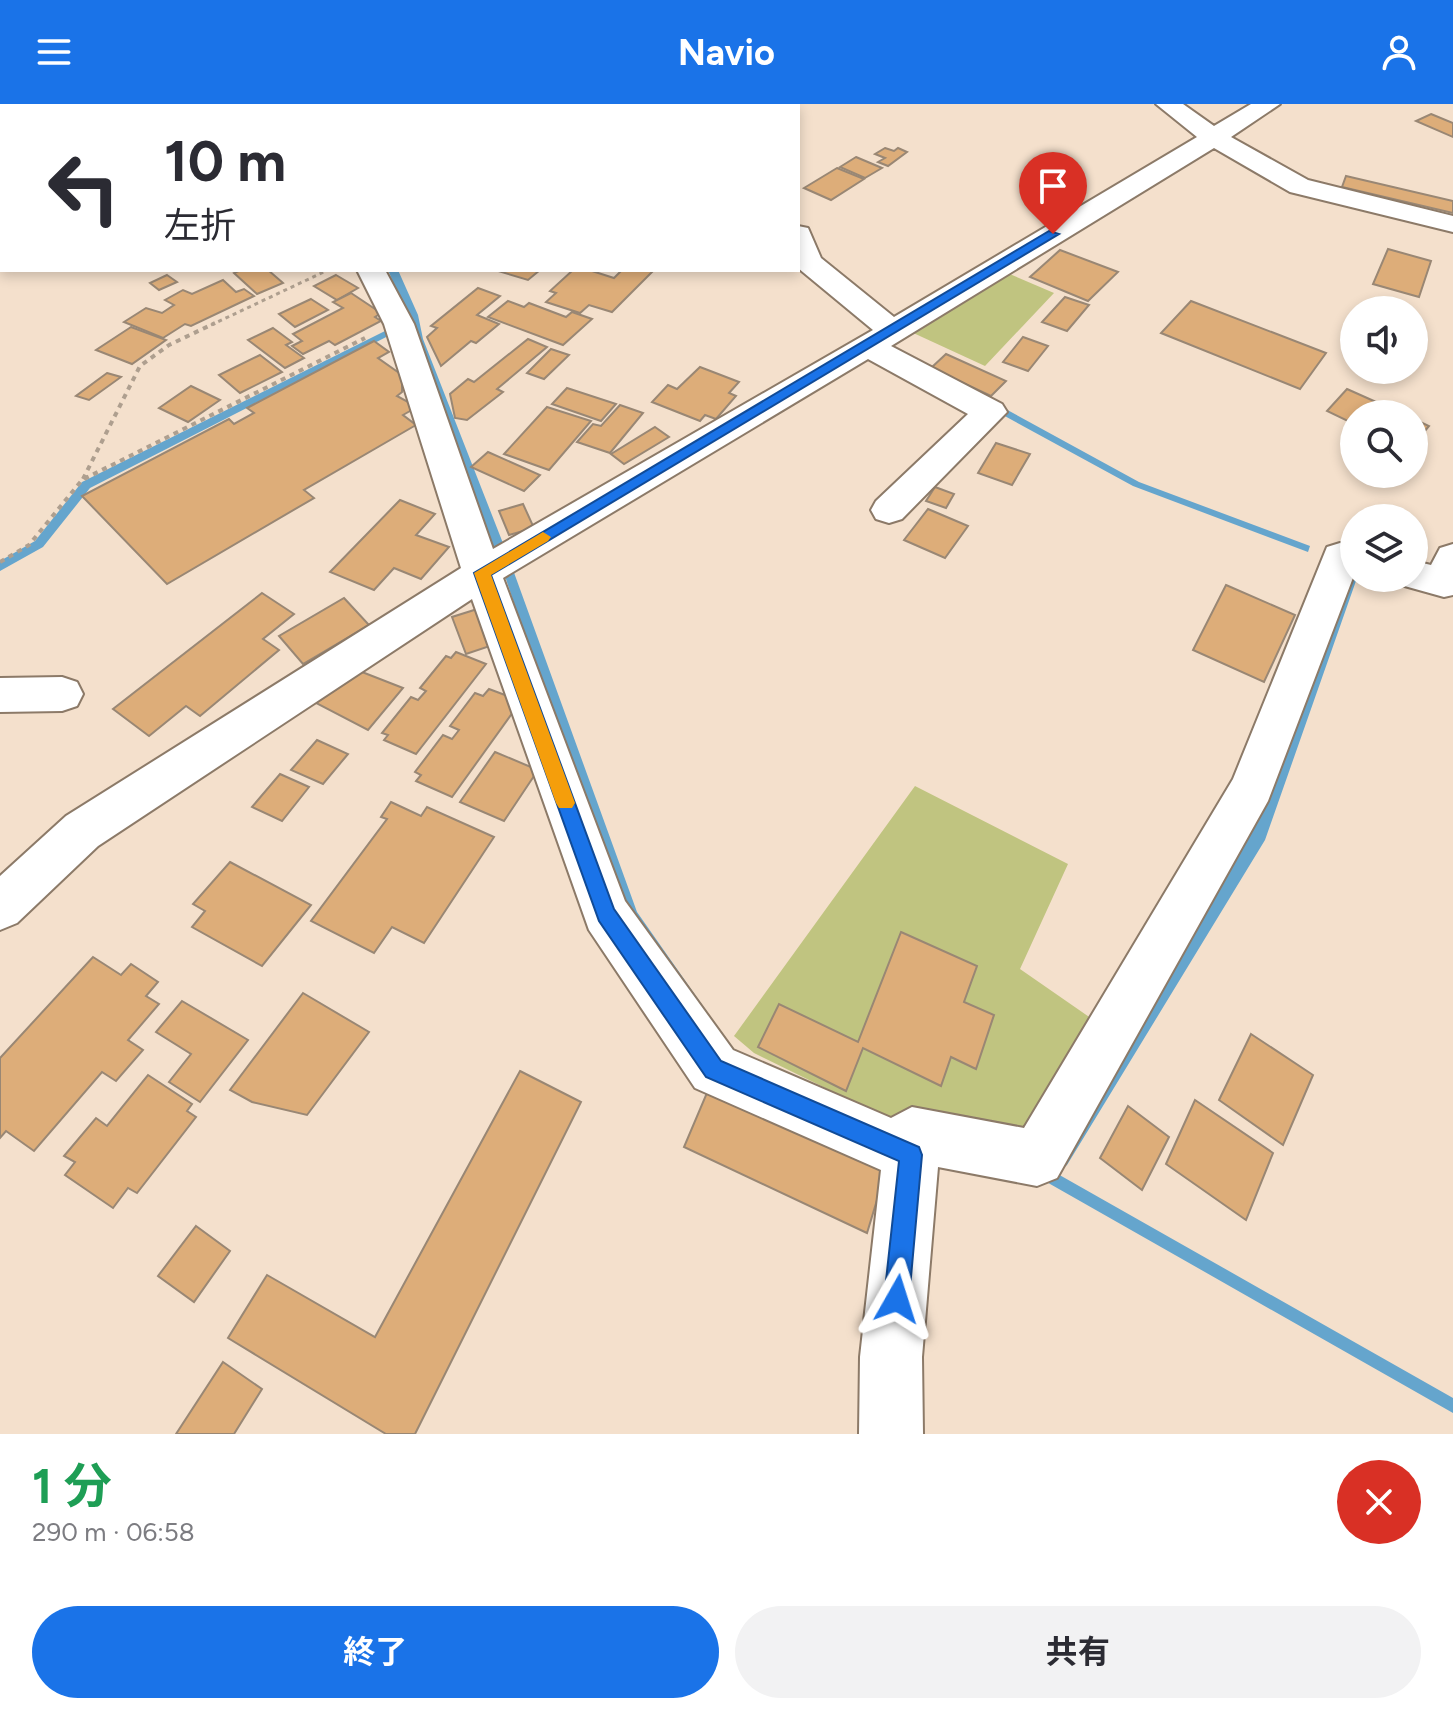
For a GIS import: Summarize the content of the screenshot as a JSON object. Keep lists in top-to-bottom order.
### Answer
{
  "page": {
    "header": "Navio",
    "turn": ["10 m", "左折"],
    "heading": ["1 分", "290 m · 06:58"],
    "buttons": ["終了", "共有"]
  }
}
